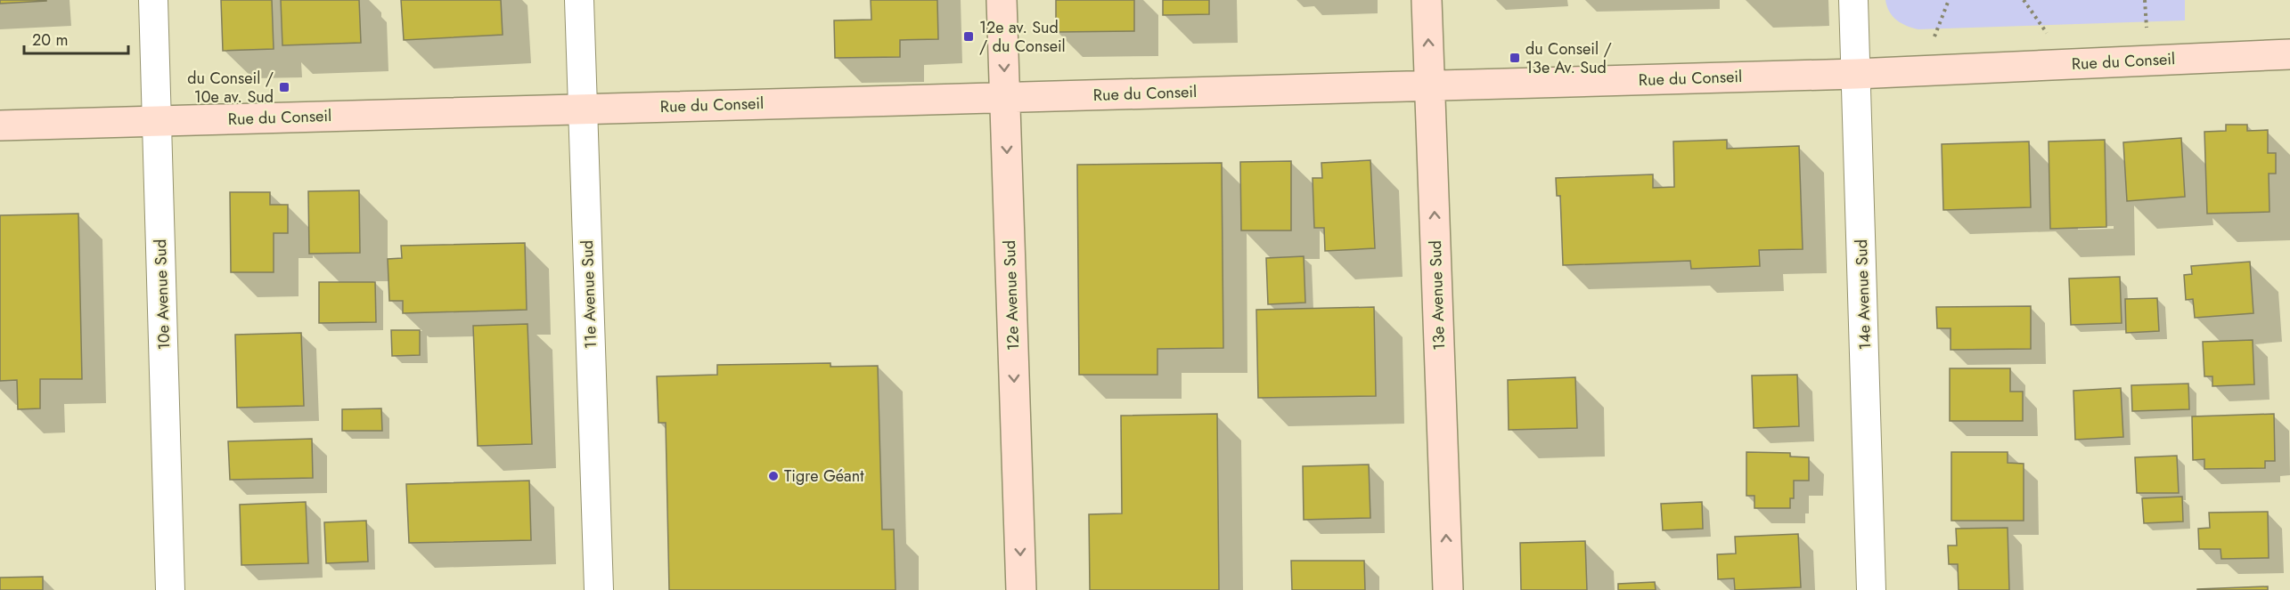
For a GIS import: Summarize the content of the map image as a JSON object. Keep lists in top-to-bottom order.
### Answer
{
  "streets": {
    "street": [
      "Rue du Conseil",
      "10e Avenue Sud",
      "11e Avenue Sud",
      "14e Avenue Sud",
      "12e Avenue Sud",
      "13e Avenue Sud"
    ]
  },
  "crossings": [
    ["Rue du Conseil", "10e Avenue Sud"],
    ["Rue du Conseil", "11e Avenue Sud"],
    ["Rue du Conseil", "14e Avenue Sud"],
    ["Rue du Conseil", "12e Avenue Sud"],
    ["Rue du Conseil", "13e Avenue Sud"]
  ],
  "one_way": ["12e Avenue Sud", "13e Avenue Sud"],
  "places": {
    "transit": ["12e av. Sud / du Conseil", "du Conseil / 13e Av. Sud", "du Conseil / 10e av. Sud"],
    "other": ["Tigre Géant"]
  },
  "scale_bar": "20 m"
}
